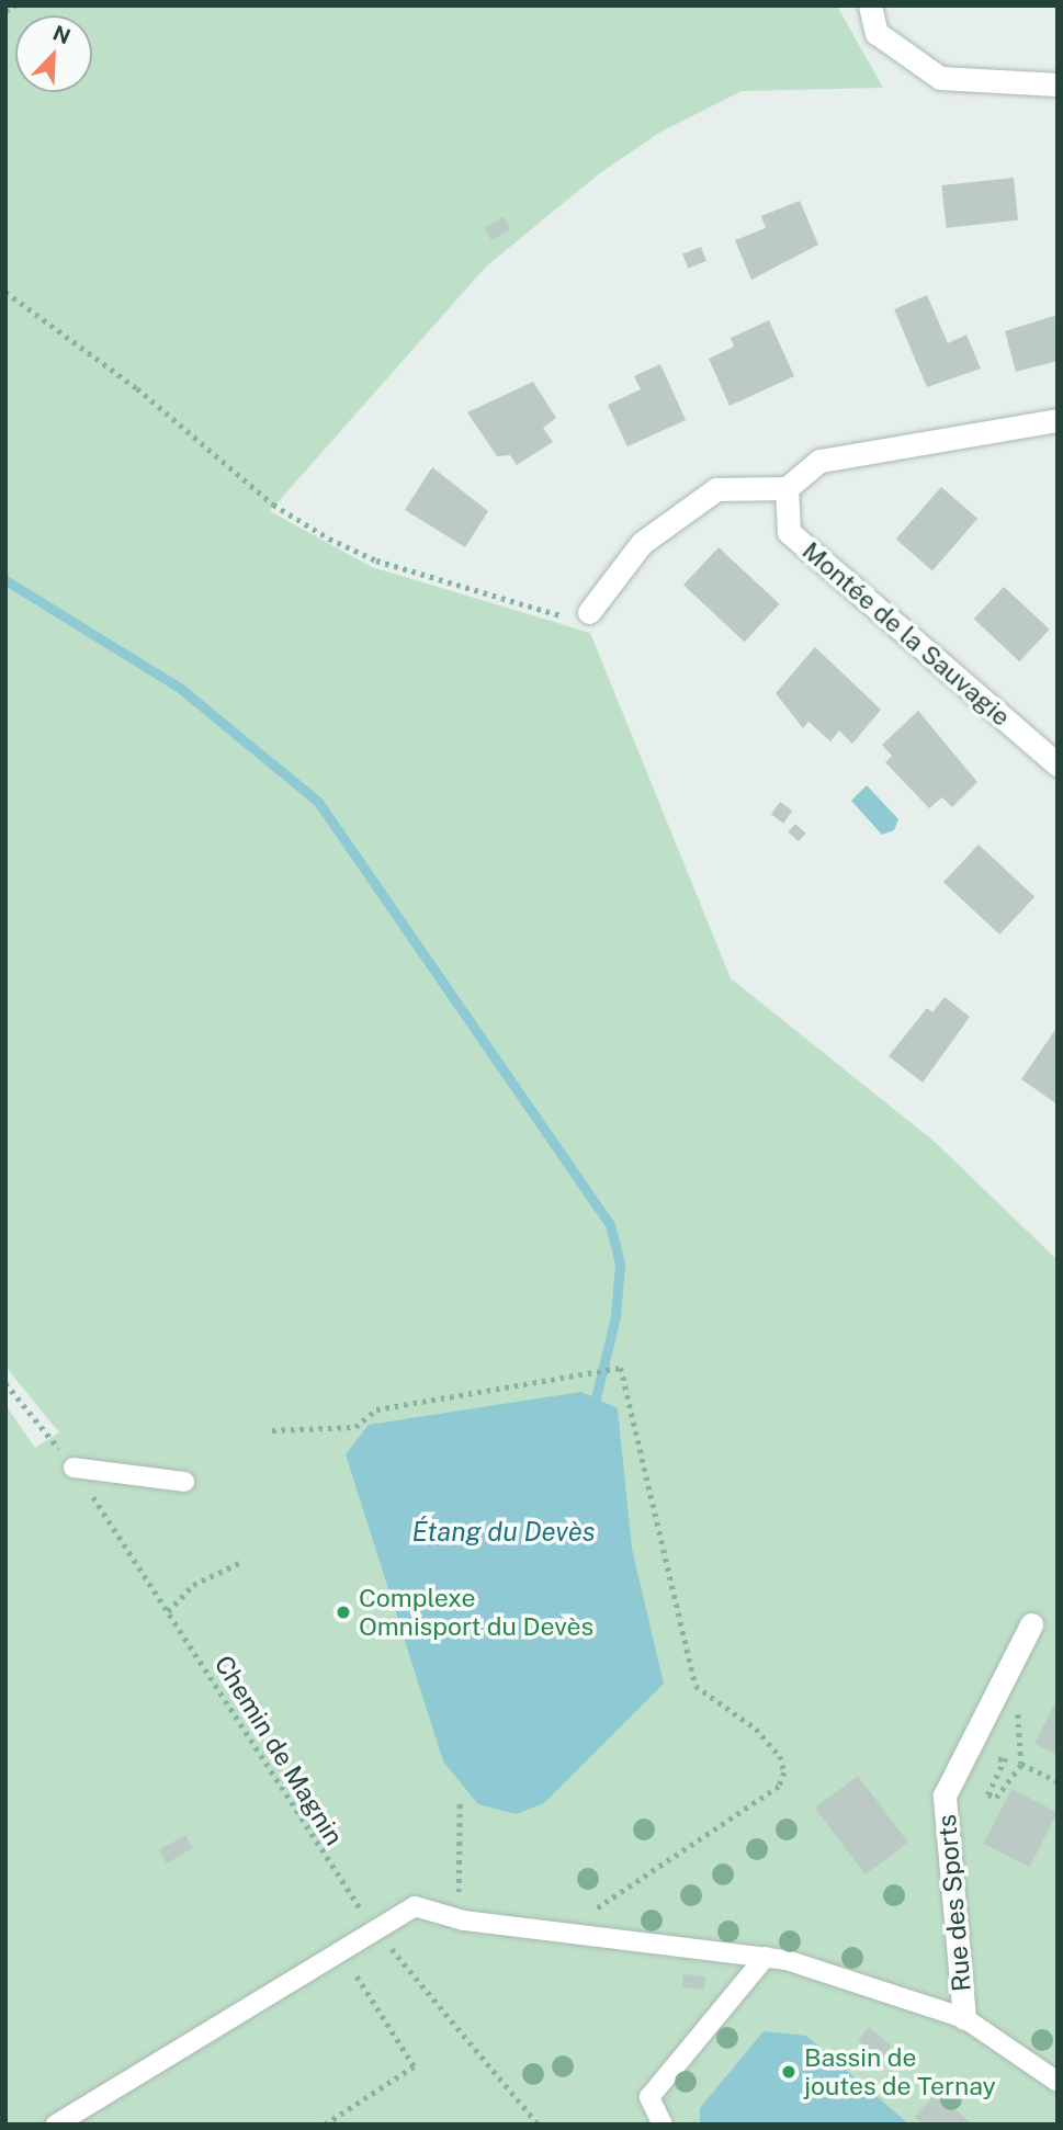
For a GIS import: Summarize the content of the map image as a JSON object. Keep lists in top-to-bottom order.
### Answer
{
  "streets": {
    "street": ["Montée de la Sauvagie", "Rue des Sports"],
    "path": ["Chemin de Magnin"]
  },
  "water": ["Étang du Devès"],
  "places": ["Complexe Omnisport du Devès", "Bassin de joutes de Ternay"],
  "north": "top right"
}
